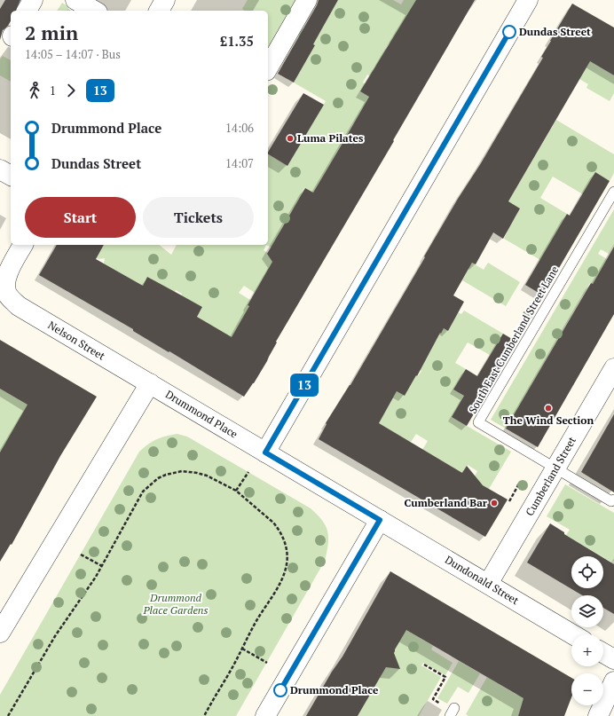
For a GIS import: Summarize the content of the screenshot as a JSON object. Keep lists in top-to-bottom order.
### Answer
{
  "streets": {
    "street": [
      "Nelson Street",
      "Drummond Place",
      "Cumberland Street",
      "Dundonald Street"
    ],
    "lane": ["South East Cumberland Street Lane"]
  },
  "crossings": [
    ["South East Cumberland Street Lane", "Cumberland Street"],
    ["Nelson Street", "Drummond Place"],
    ["Drummond Place", "Dundonald Street"],
    ["Cumberland Street", "Dundonald Street"]
  ],
  "parks": ["Drummond Place Gardens"],
  "places": [
    "Dundas Street",
    "Luma Pilates",
    "The Wind Section",
    "Cumberland Bar",
    "Drummond Place"
  ],
  "lines": ["bus line 13"],
  "page": {
    "on_map": "13",
    "heading": ["2 min", "14:05 – 14:07 · Bus", "£1.35"],
    "legs": ["1", "13"],
    "list": [
      {
        "name": "Drummond Place",
        "value": "14:06"
      },
      {
        "name": "Dundas Street",
        "value": "14:07"
      }
    ],
    "buttons": ["Start", "Tickets"],
    "map_buttons": ["+", "−"]
  }
}
